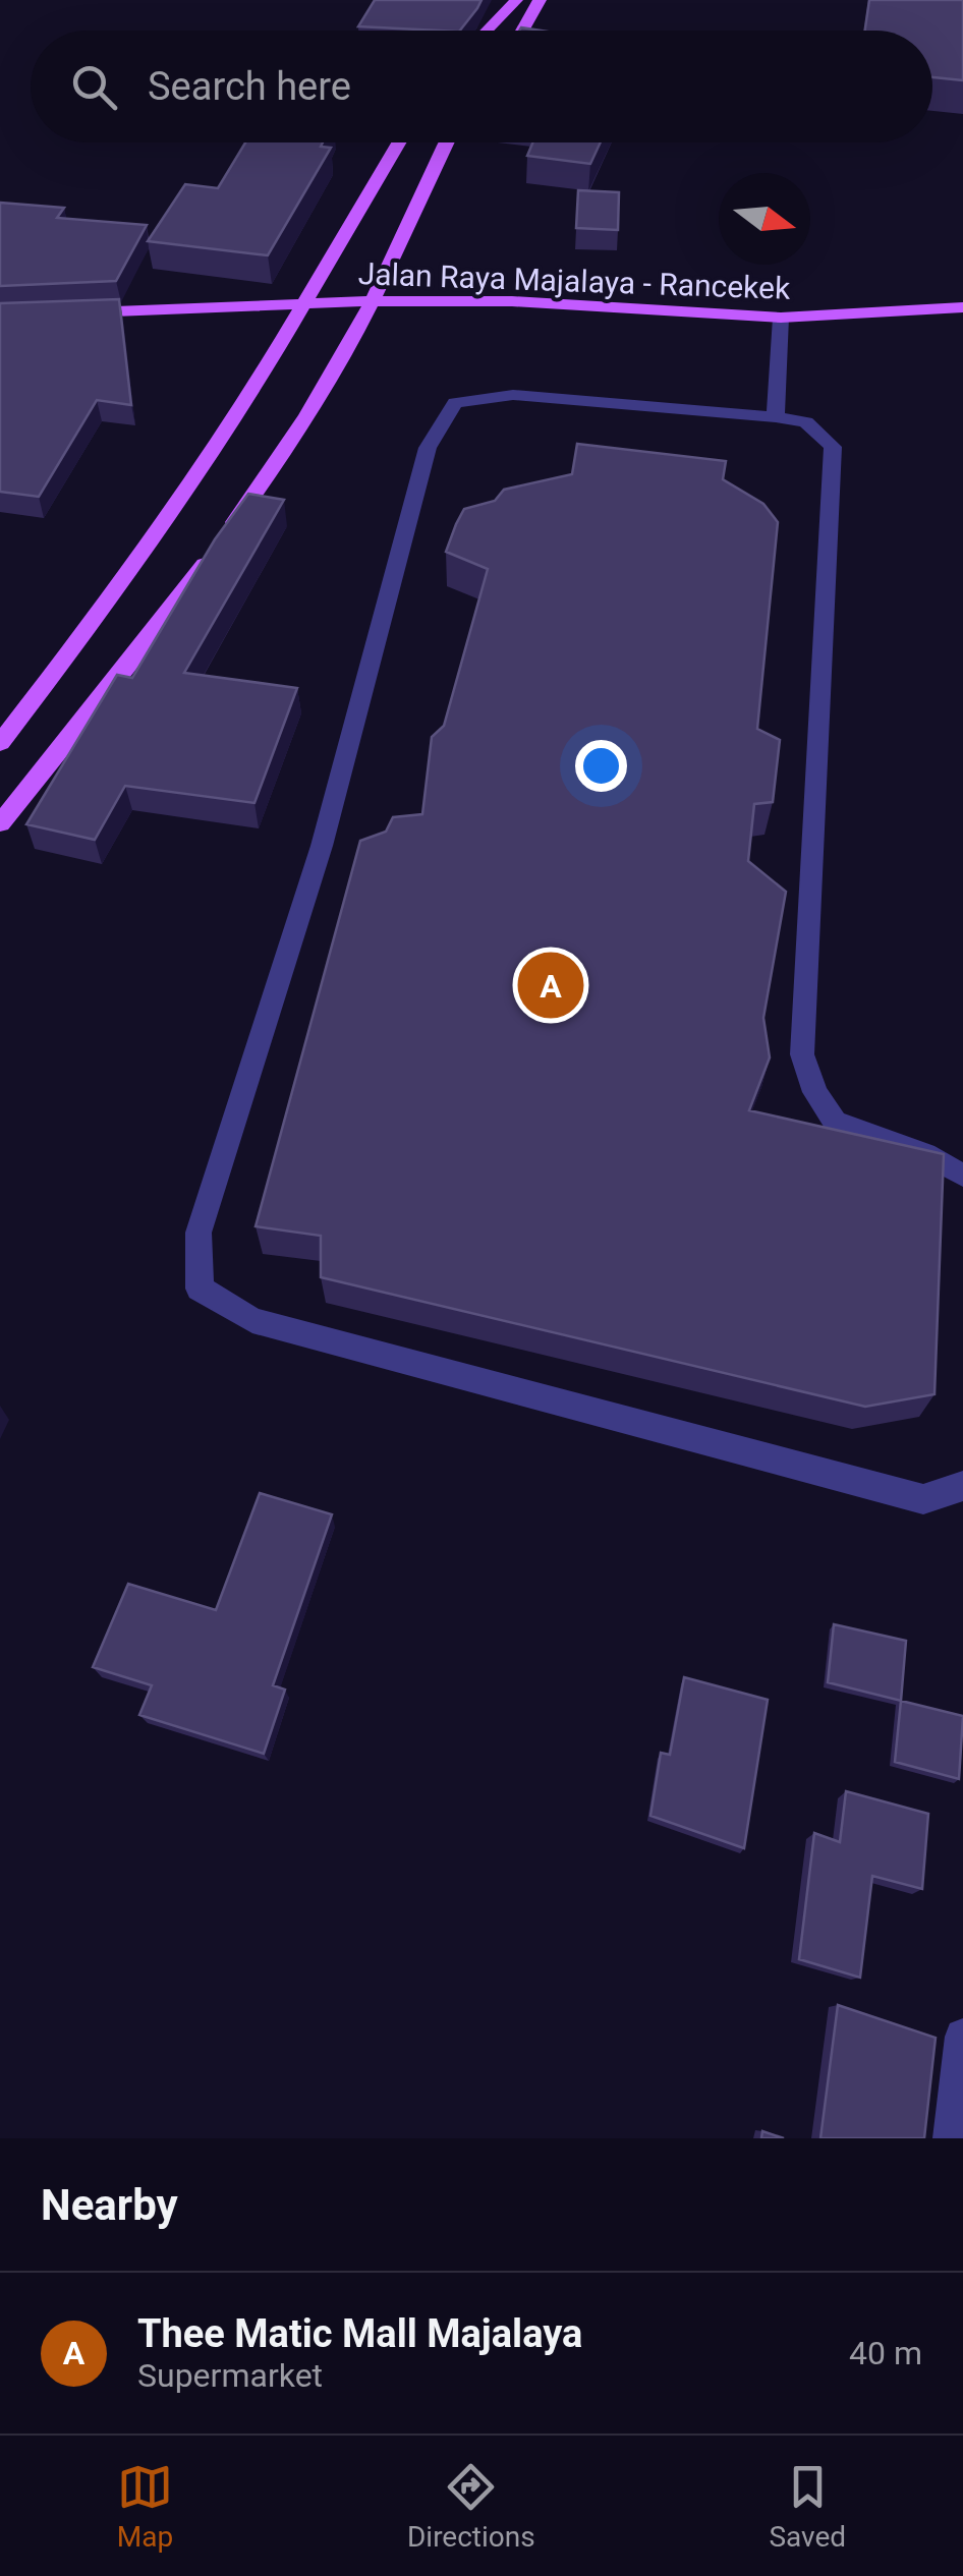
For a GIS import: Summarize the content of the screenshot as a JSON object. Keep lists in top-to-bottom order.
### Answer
{
  "streets": {
    "main road": ["Jalan Raya Majalaya - Rancekek"]
  },
  "north": "right",
  "page": {
    "search": "Search here",
    "pins": "A",
    "heading": "Nearby",
    "list": [
      {
        "mark": "A",
        "name": "Thee Matic Mall Majalaya",
        "note": "Supermarket",
        "value": "40 m"
      }
    ],
    "nav": ["Map", "Directions", "Saved"]
  }
}
